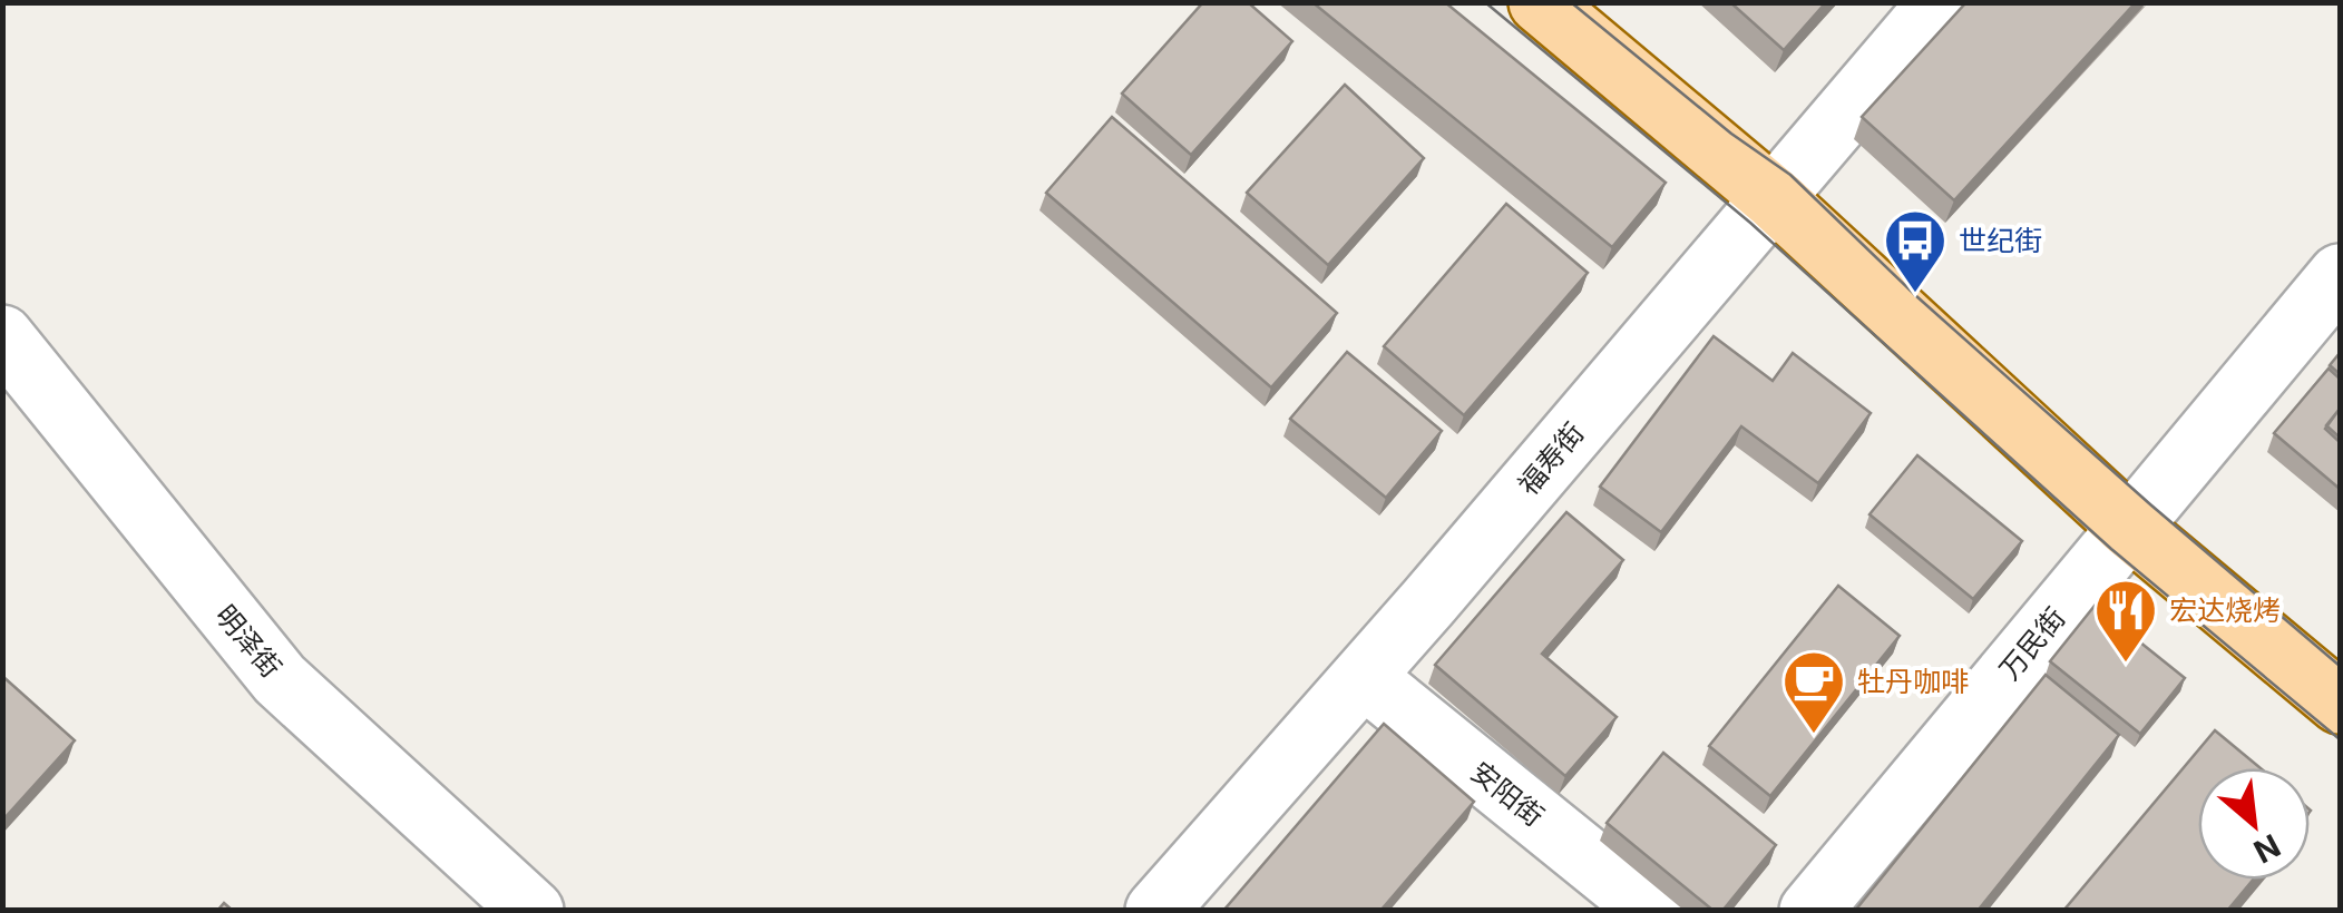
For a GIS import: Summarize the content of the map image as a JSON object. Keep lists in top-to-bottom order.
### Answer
{
  "streets": {
    "street": [
      "福寿街",
      "明泽街",
      "万民街",
      "安阳街"
    ]
  },
  "crossings": [
    ["福寿街", "安阳街"]
  ],
  "places": {
    "bus stop": ["世纪街"],
    "restaurant": ["宏达烧烤"],
    "cafe": ["牡丹咖啡"]
  },
  "north": "bottom right"
}
